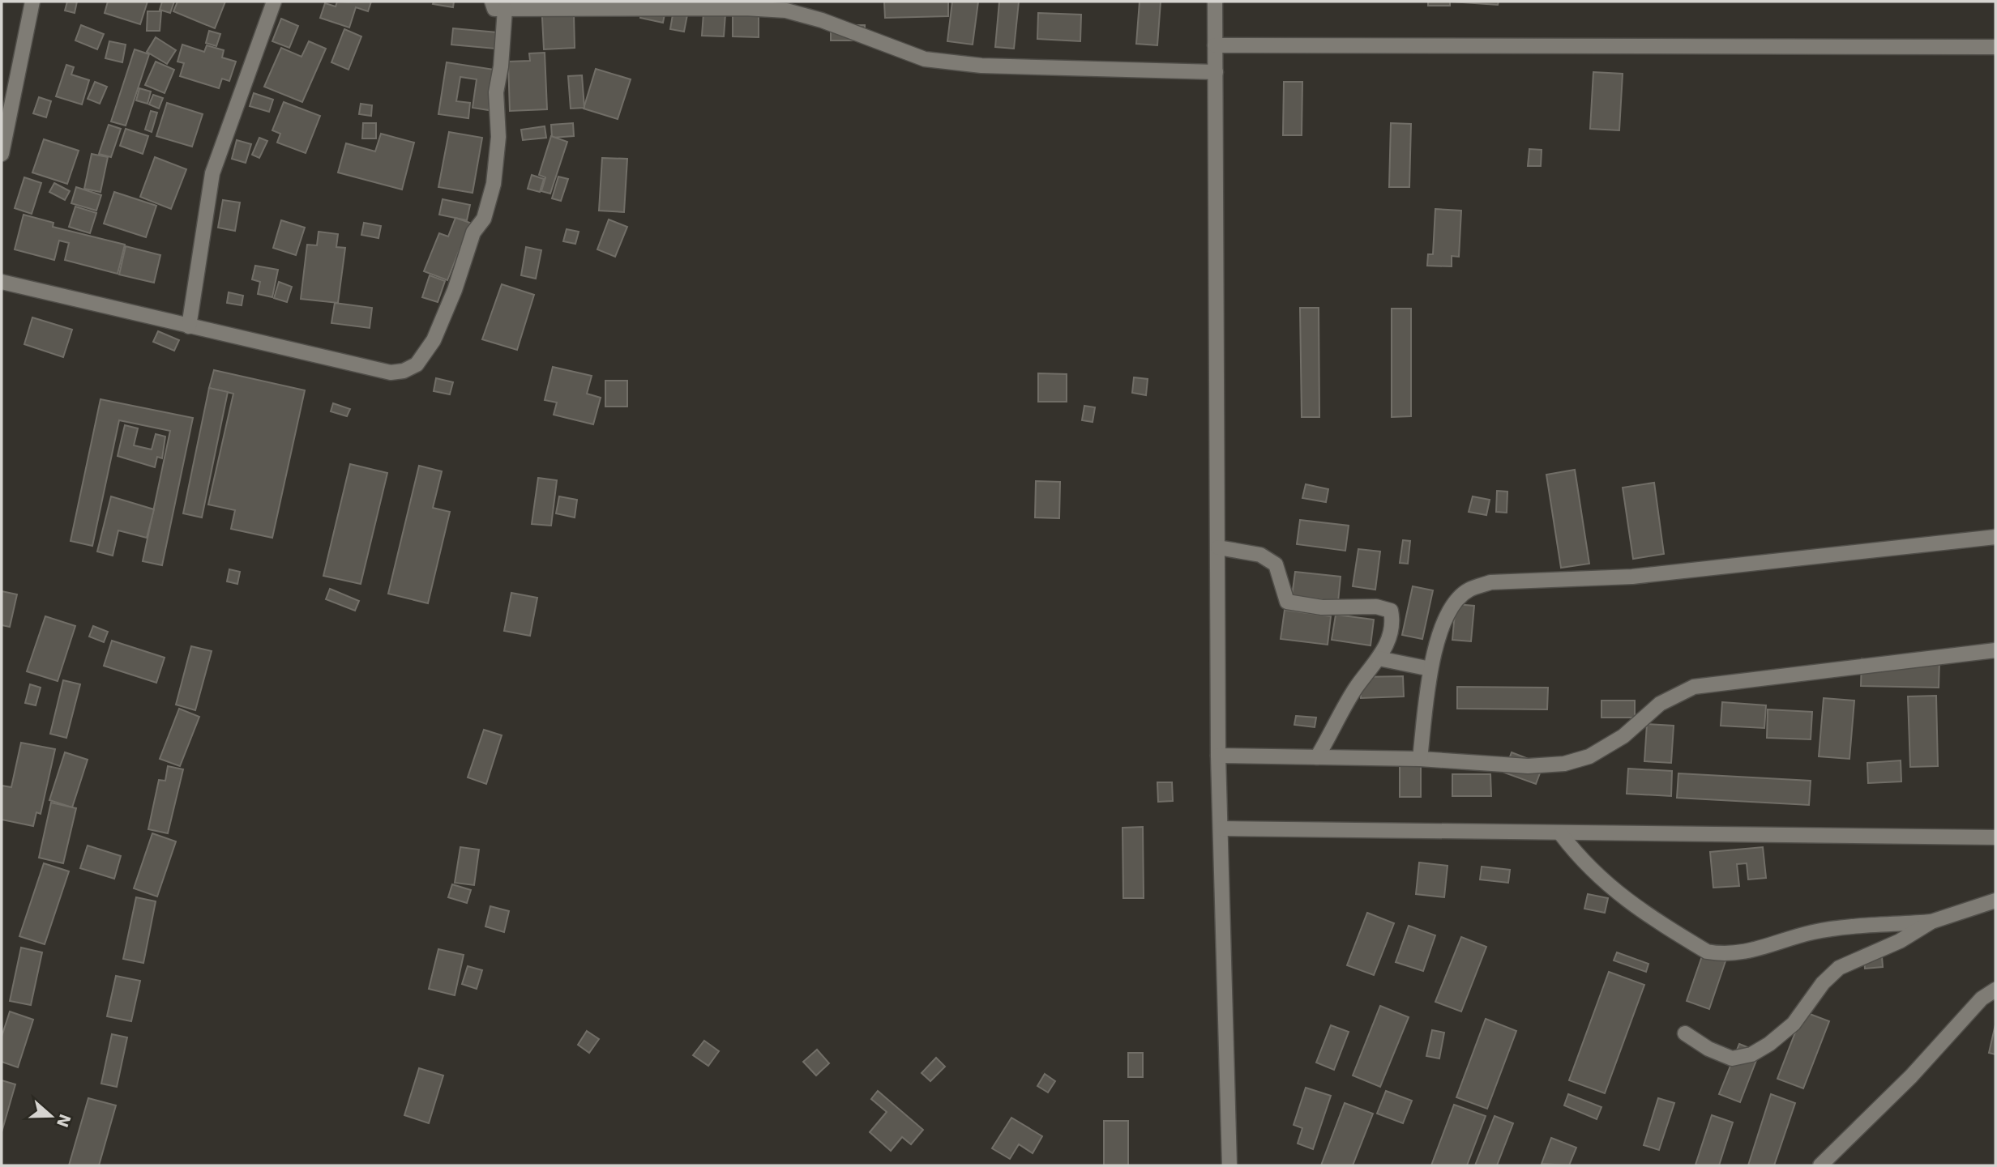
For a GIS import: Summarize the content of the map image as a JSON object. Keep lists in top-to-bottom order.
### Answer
{
  "north": "right"
}
